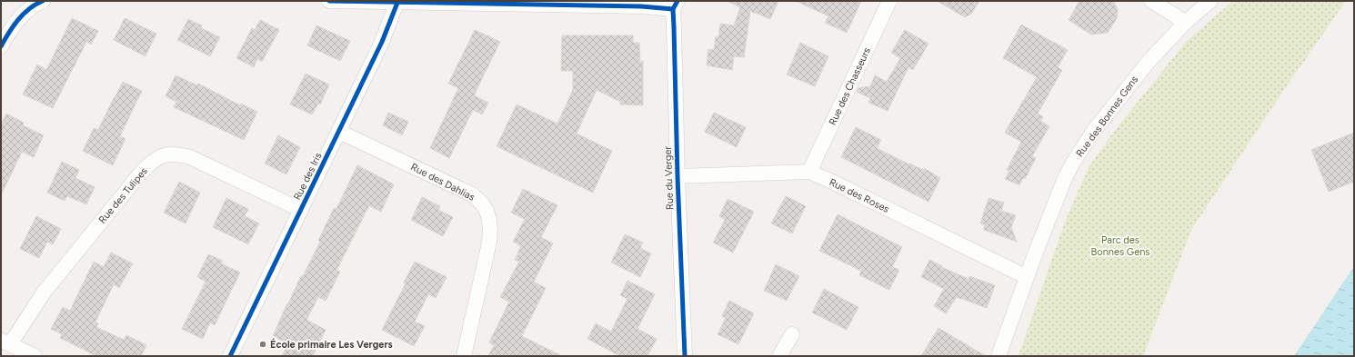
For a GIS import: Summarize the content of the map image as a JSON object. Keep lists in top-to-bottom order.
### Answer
{
  "streets": {
    "street": [
      "Rue des Chasseurs",
      "Rue des Bonnes Gens",
      "Rue des Iris",
      "Rue du Verger",
      "Rue des Dahlias",
      "Rue des Tulipes",
      "Rue des Roses"
    ]
  },
  "crossings": [
    ["Rue des Chasseurs", "Rue des Roses"],
    ["Rue des Bonnes Gens", "Rue des Roses"],
    ["Rue des Iris", "Rue des Dahlias"],
    ["Rue des Iris", "Rue des Tulipes"],
    ["Rue du Verger", "Rue des Roses"]
  ],
  "parks": ["Parc des Bonnes Gens"],
  "places": ["École primaire Les Vergers"]
}
